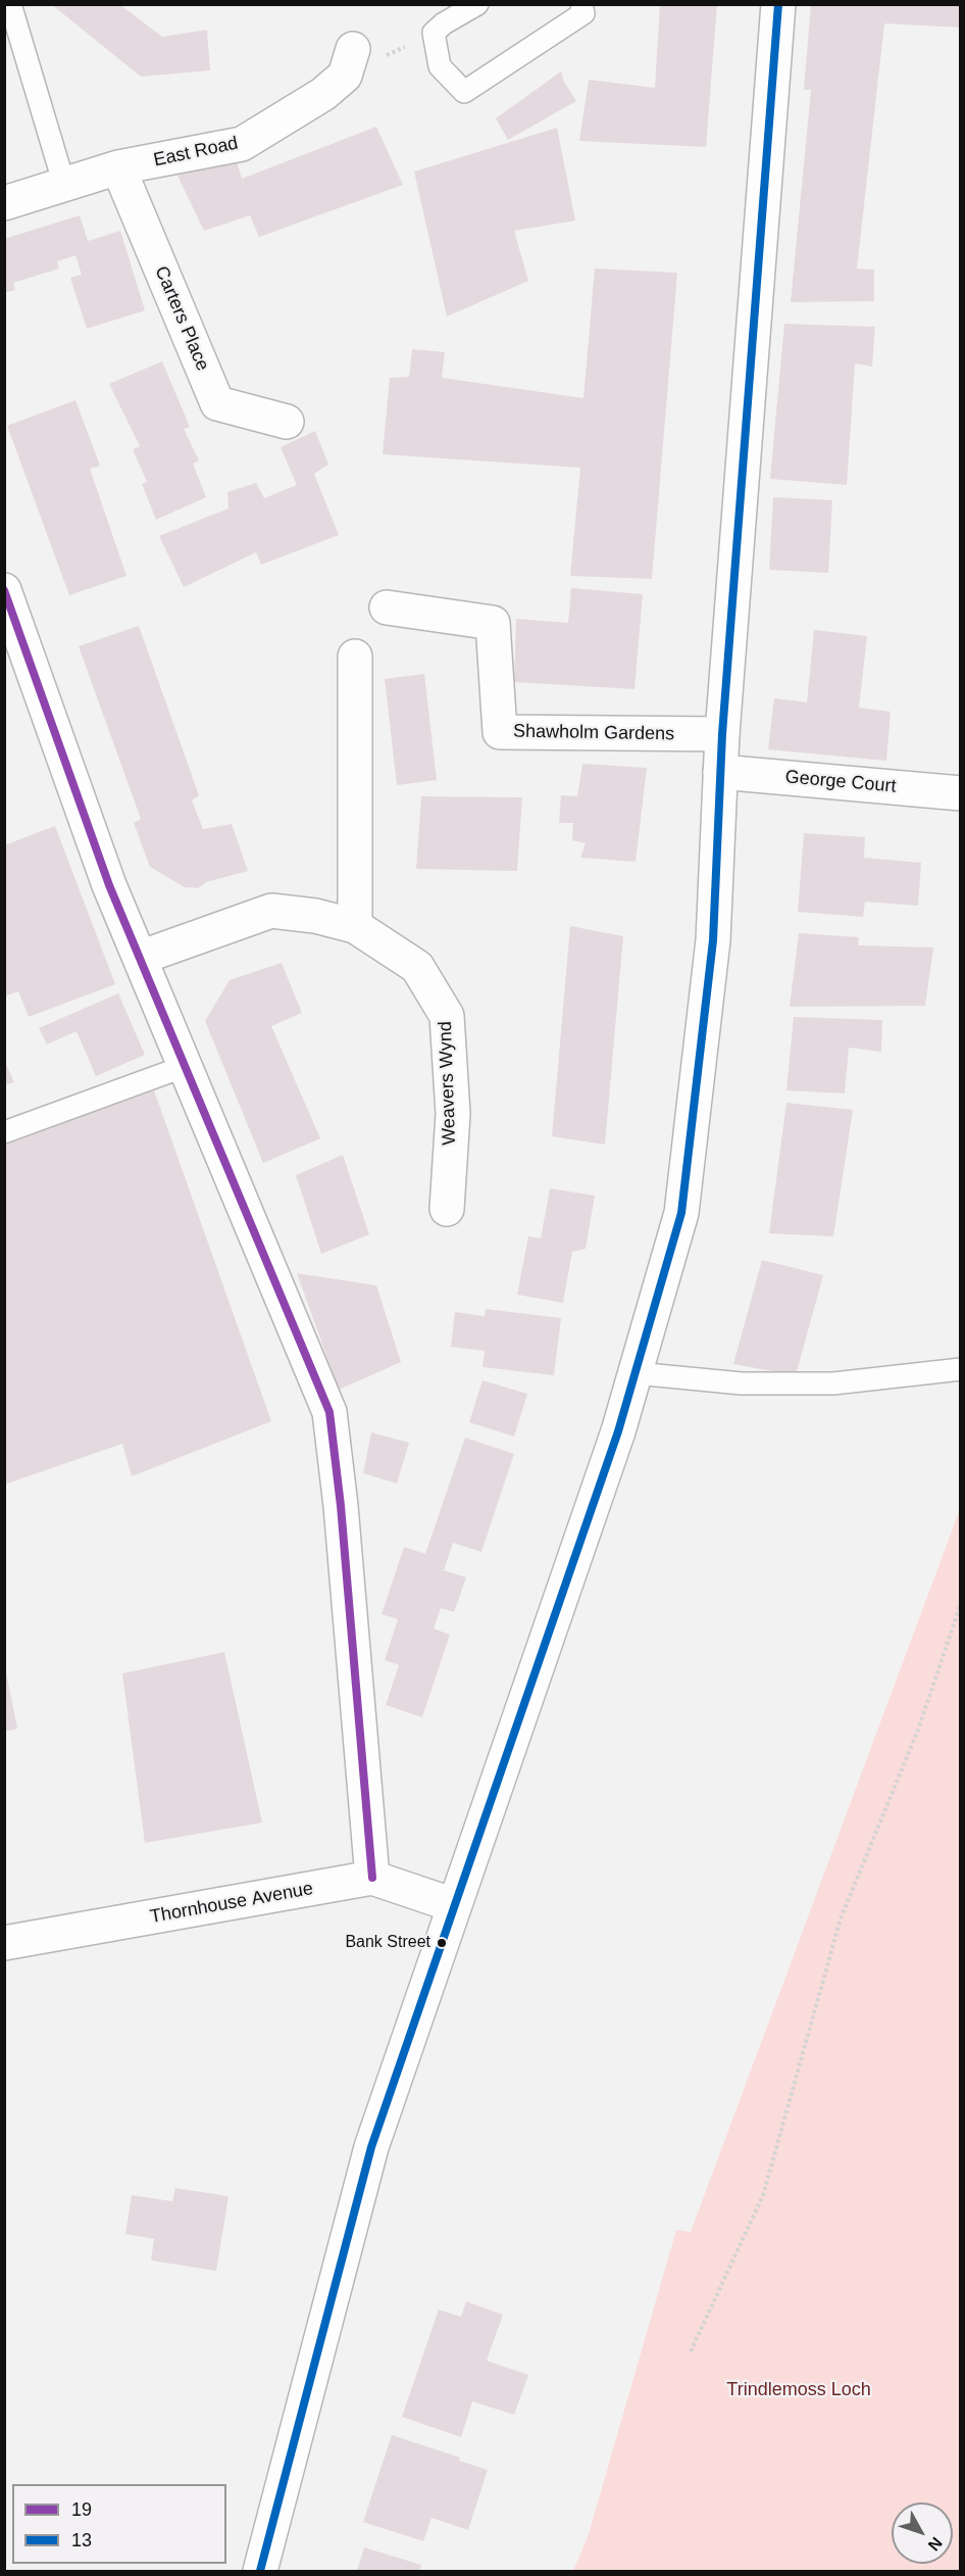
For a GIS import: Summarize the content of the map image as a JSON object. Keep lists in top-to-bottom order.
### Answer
{
  "streets": {
    "street": [
      "East Road",
      "Carters Place",
      "Shawholm Gardens",
      "George Court",
      "Weavers Wynd",
      "Thornhouse Avenue"
    ]
  },
  "crossings": [
    ["East Road", "Carters Place"]
  ],
  "parks": ["Trindlemoss Loch"],
  "places": ["Bank Street"],
  "lines": ["transit line 13", "transit line 19"],
  "legend": ["19", "13"],
  "north": "bottom right"
}
